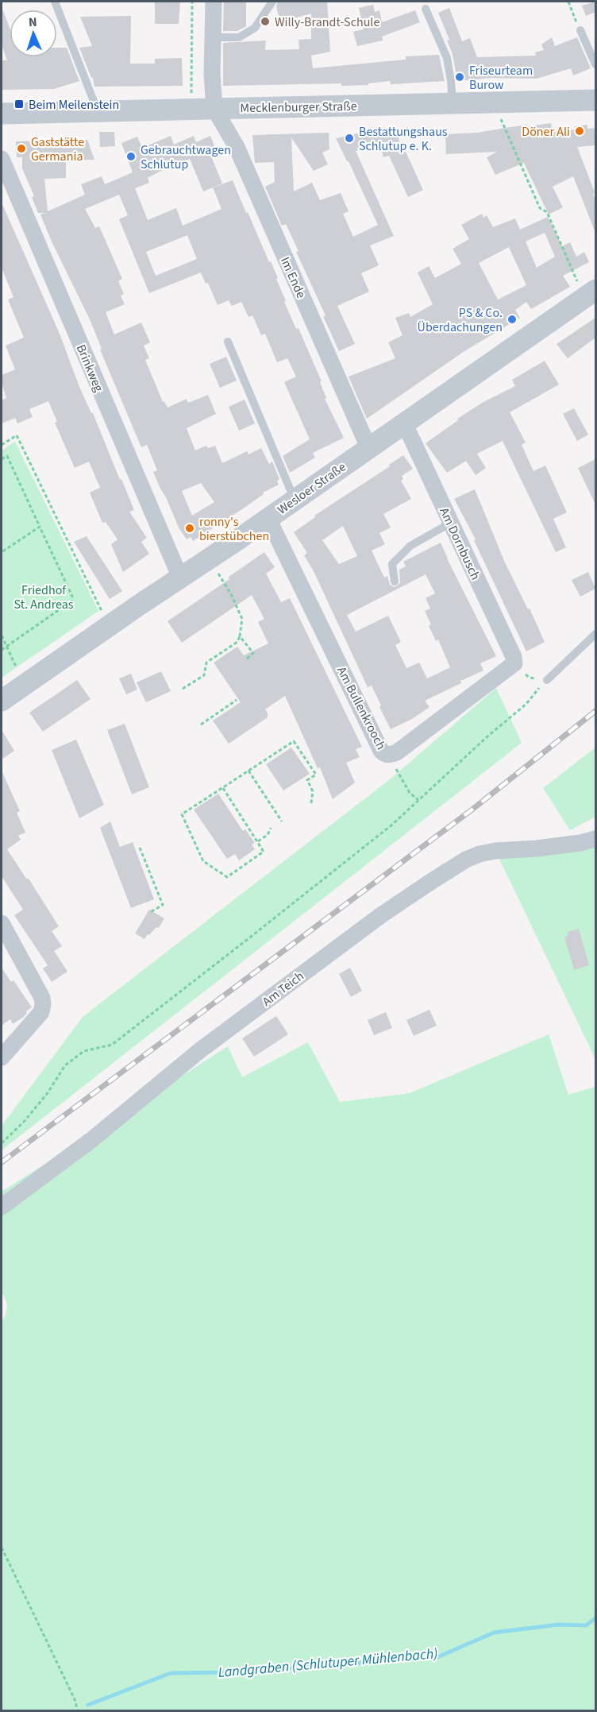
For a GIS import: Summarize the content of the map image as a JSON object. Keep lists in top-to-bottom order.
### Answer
{
  "streets": {
    "street": [
      "Mecklenburger Straße",
      "Im Ende",
      "Brinkweg",
      "Wesloer Straße",
      "Am Dornbusch",
      "Am Bullenkrooch",
      "Am Teich"
    ]
  },
  "crossings": [
    ["Mecklenburger Straße", "Im Ende"],
    ["Im Ende", "Wesloer Straße"],
    ["Brinkweg", "Wesloer Straße"],
    ["Wesloer Straße", "Am Dornbusch"],
    ["Wesloer Straße", "Am Bullenkrooch"],
    ["Am Dornbusch", "Am Bullenkrooch"]
  ],
  "water": ["Landgraben (Schlutuper Mühlenbach)"],
  "parks": ["Friedhof St. Andreas"],
  "places": {
    "other": [
      "Willy-Brandt-Schule",
      "Friseurteam Burow",
      "Döner Ali",
      "Bestattungshaus Schlutup e. K.",
      "Gaststätte Germania",
      "Gebrauchtwagen Schlutup",
      "PS & Co. Überdachungen",
      "ronny's bierstübchen"
    ],
    "transit": ["Beim Meilenstein"]
  },
  "north": "top"
}
